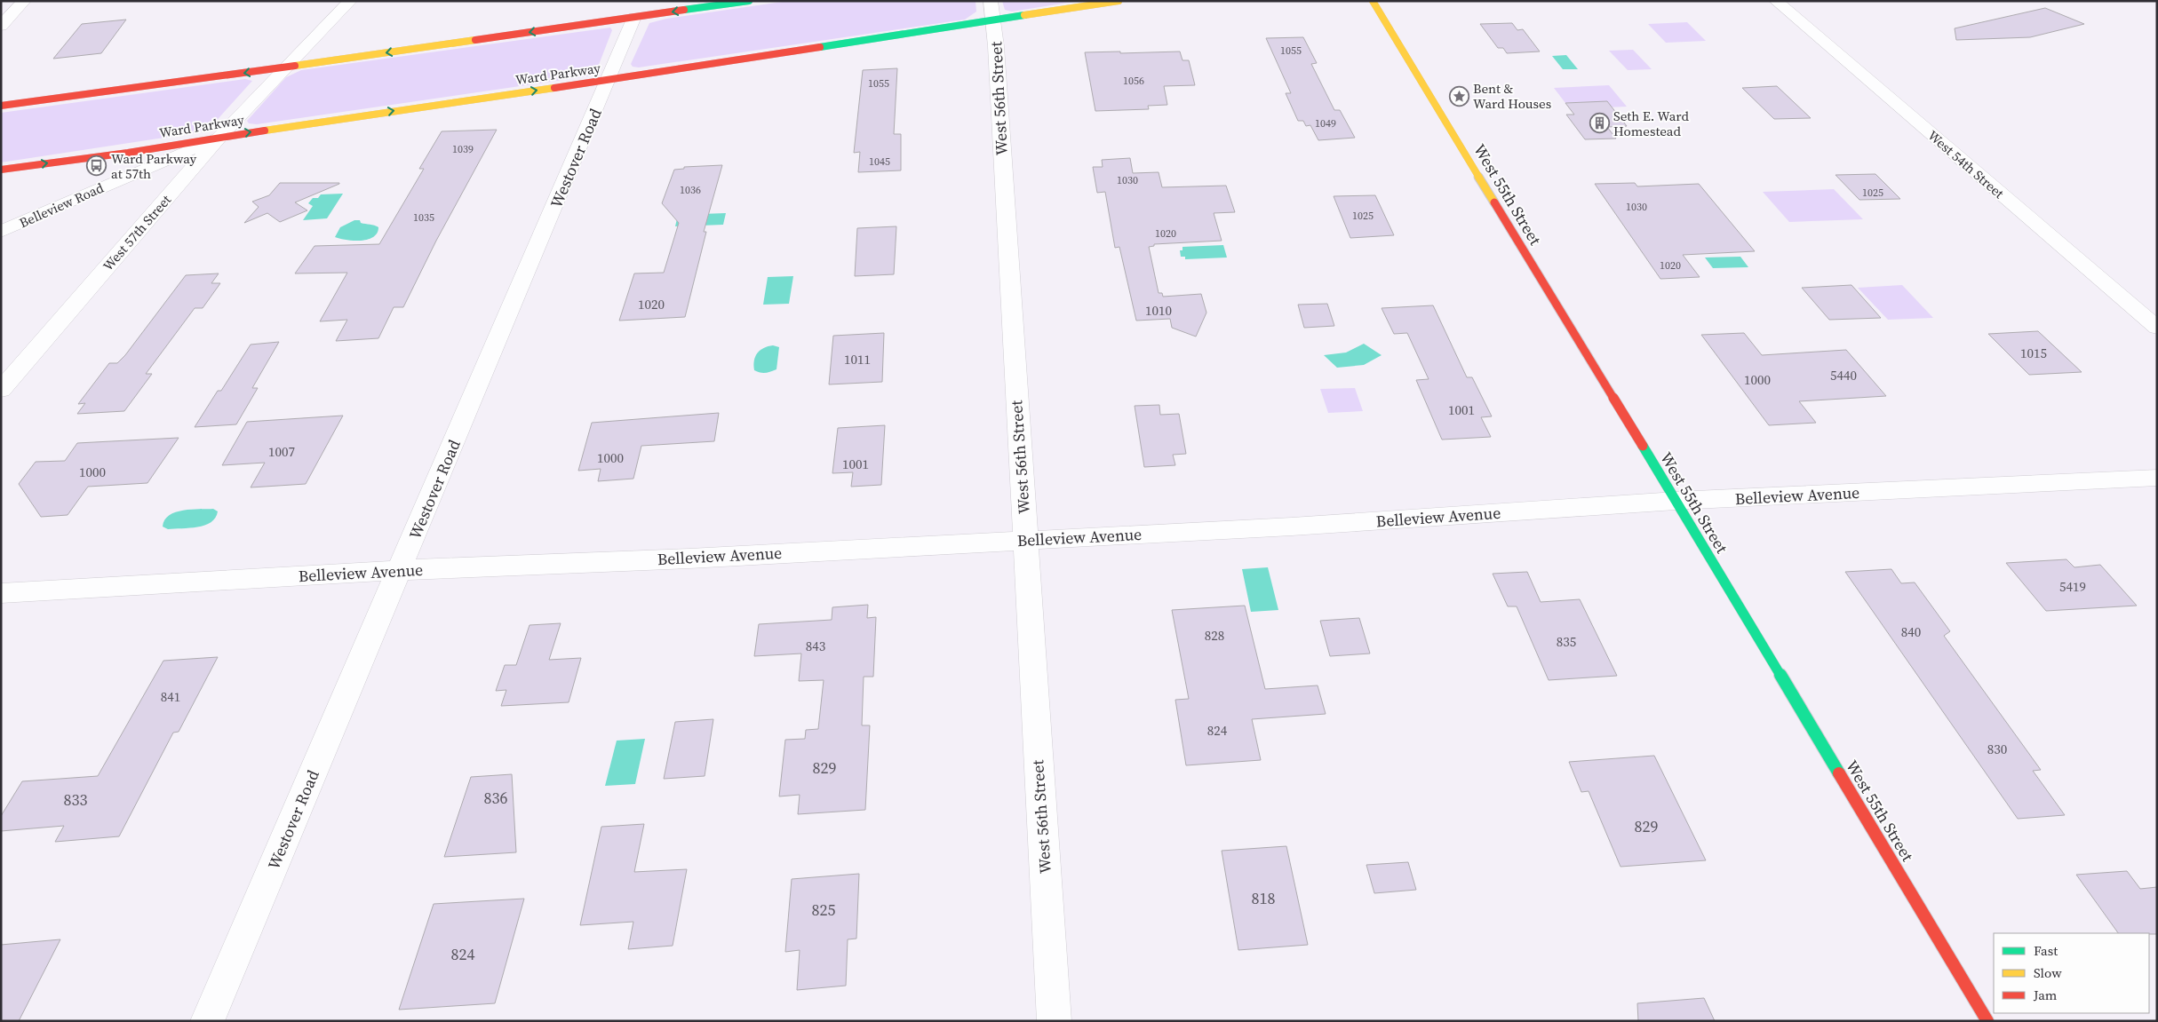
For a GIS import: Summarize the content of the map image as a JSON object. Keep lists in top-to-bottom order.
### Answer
{
  "streets": {
    "main road": ["Ward Parkway", "West 55th Street"],
    "street": [
      "West 56th Street",
      "Westover Road",
      "West 54th Street",
      "Belleview Road",
      "West 57th Street",
      "Belleview Avenue"
    ]
  },
  "crossings": [
    ["Ward Parkway", "West 56th Street"],
    ["Ward Parkway", "Westover Road"],
    ["Ward Parkway", "Belleview Road"],
    ["Ward Parkway", "West 57th Street"],
    ["West 56th Street", "Belleview Avenue"],
    ["Westover Road", "Belleview Avenue"],
    ["West 55th Street", "Belleview Avenue"],
    ["Belleview Road", "West 57th Street"]
  ],
  "places": {
    "place": ["Bent & Ward Houses"],
    "building": ["Seth E. Ward Homestead"],
    "bus stop": ["Ward Parkway at 57th"]
  },
  "house_numbers": [
    "1055",
    "1056",
    "1055",
    "1049",
    "1039",
    "1045",
    "1030",
    "1036",
    "1025",
    "1030",
    "1025",
    "1035",
    "1020",
    "1020",
    "1020",
    "1010",
    "1015",
    "1011",
    "5440",
    "1000",
    "1001",
    "1007",
    "1000",
    "1001",
    "1000",
    "5419",
    "840",
    "828",
    "835",
    "843",
    "841",
    "824",
    "830",
    "829",
    "836",
    "833",
    "829",
    "818",
    "825",
    "824"
  ],
  "legend": ["Fast", "Slow", "Jam"]
}
